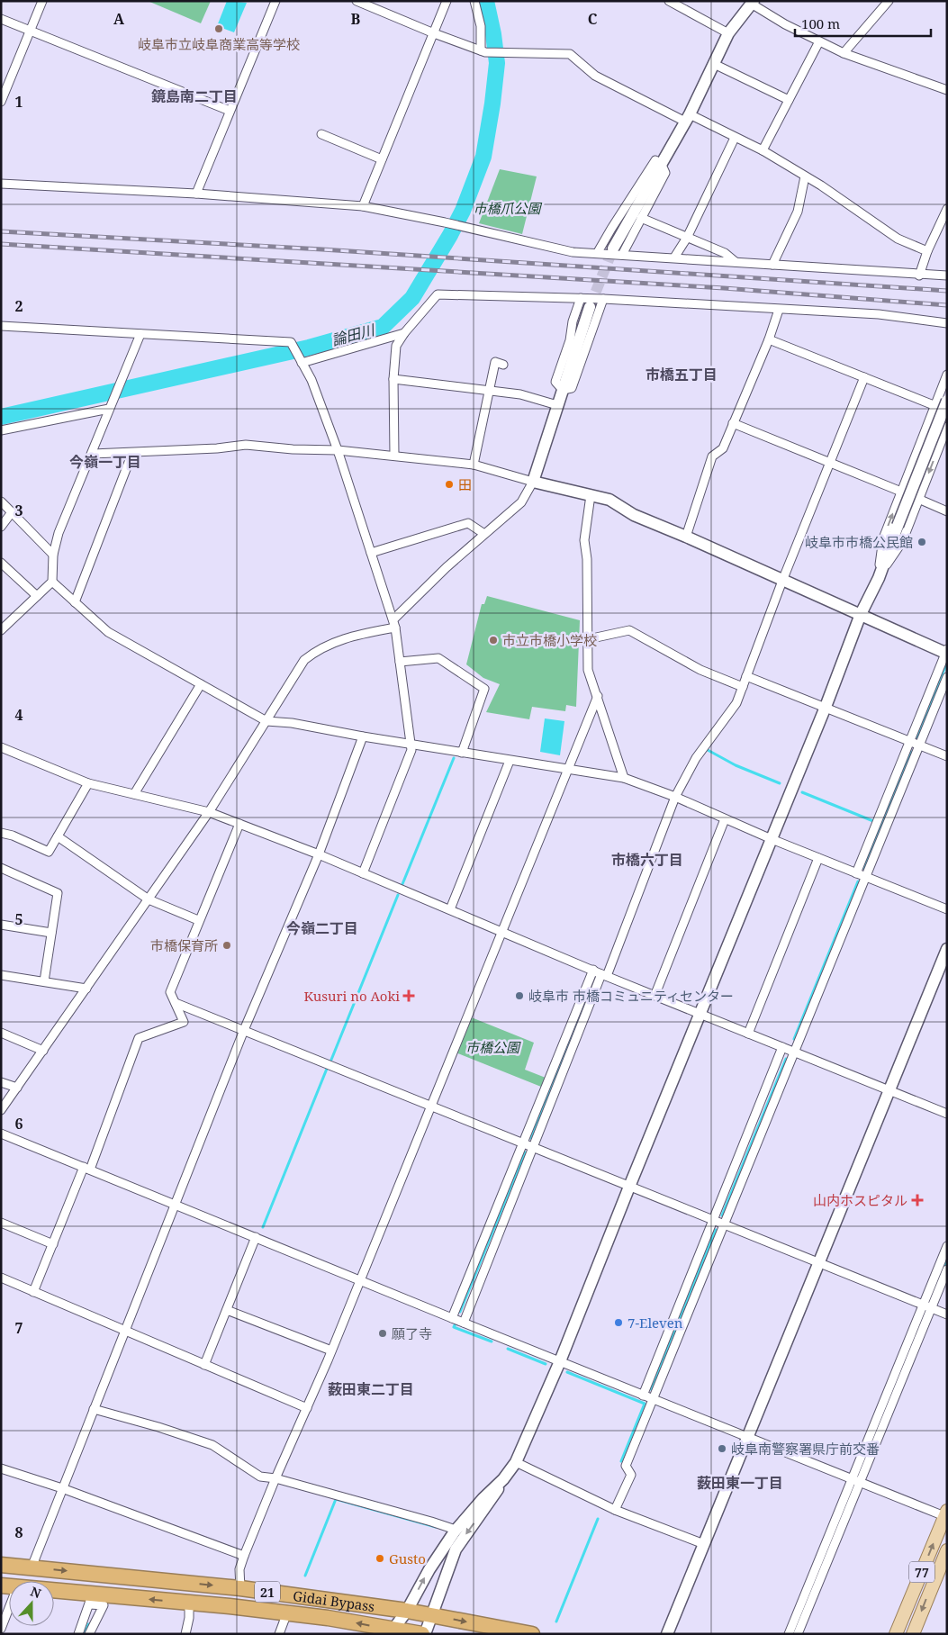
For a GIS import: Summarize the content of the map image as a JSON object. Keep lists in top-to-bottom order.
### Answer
{
  "streets": {
    "highway": ["21", "Gidai Bypass"],
    "main road": ["77"]
  },
  "districts": [
    "鏡島南二丁目",
    "市橋五丁目",
    "今嶺一丁目",
    "市橋六丁目",
    "今嶺二丁目",
    "薮田東二丁目",
    "薮田東一丁目"
  ],
  "water": ["論田川"],
  "parks": ["市橋爪公園", "市橋公園"],
  "places": {
    "other": [
      "岐阜市立岐阜商業高等学校",
      "田",
      "岐阜市市橋公民館",
      "市立市橋小学校",
      "市橋保育所",
      "岐阜市 市橋コミュニティセンター",
      "7-Eleven",
      "願了寺",
      "岐阜南警察署県庁前交番",
      "Gusto"
    ],
    "health": ["Kusuri no Aoki", "山内ホスピタル"]
  },
  "scale_bar": "100 m",
  "north": "top",
  "grid": {
    "columns": ["A", "B", "C"],
    "rows": [
      "1",
      "2",
      "3",
      "4",
      "5",
      "6",
      "7",
      "8"
    ]
  }
}
